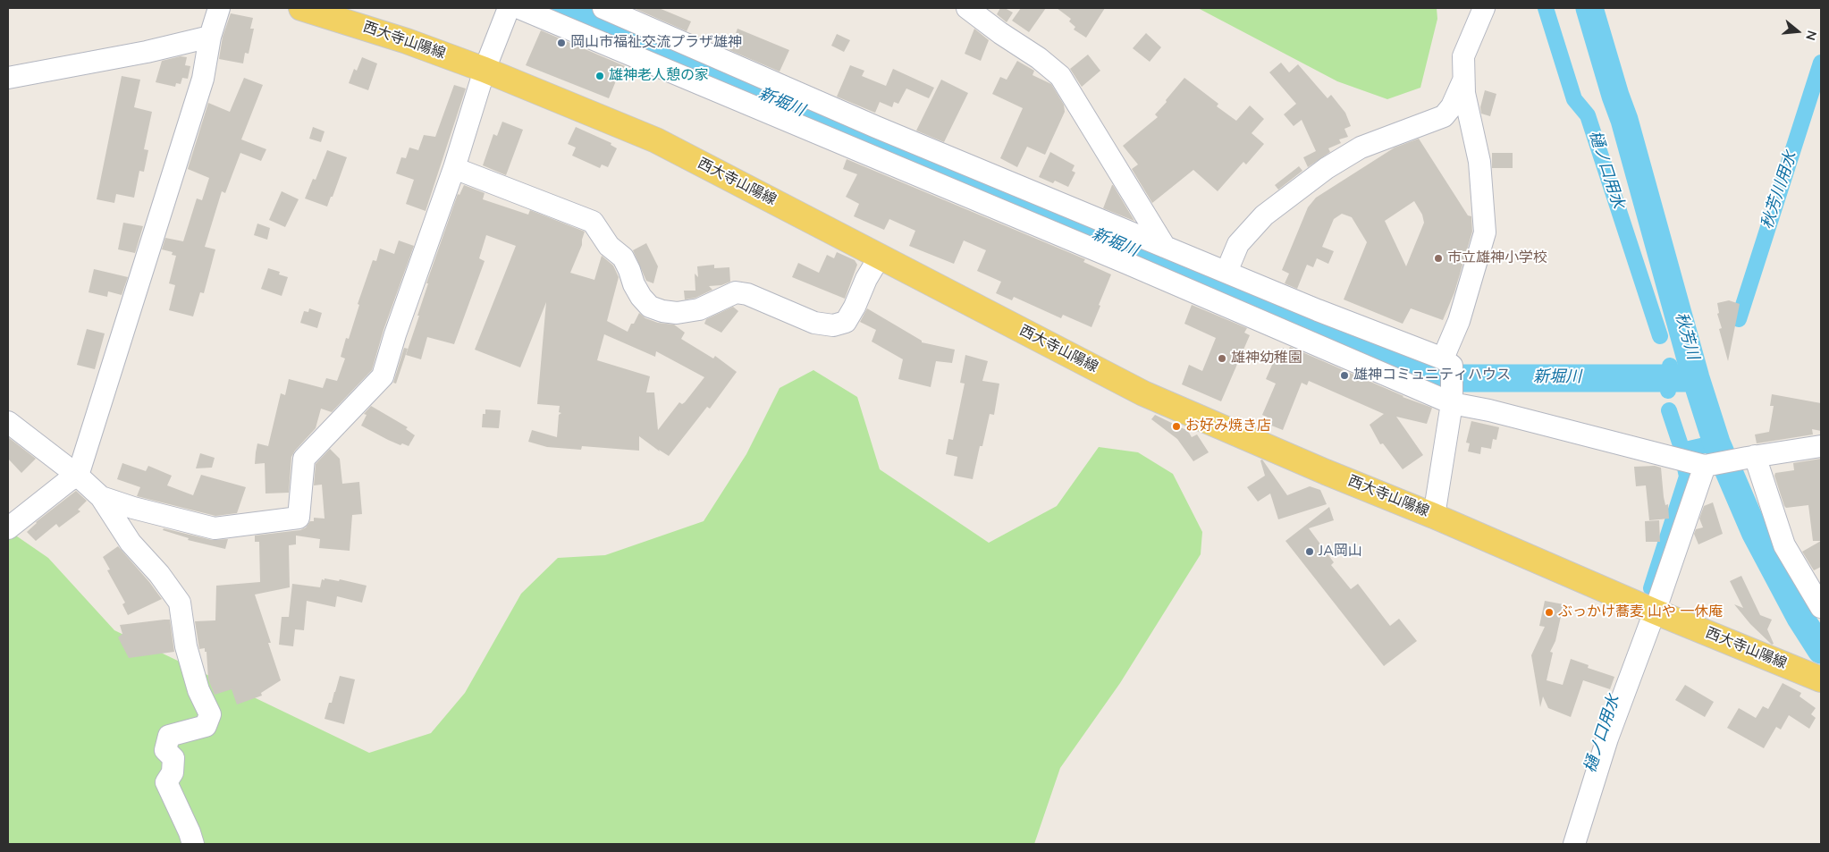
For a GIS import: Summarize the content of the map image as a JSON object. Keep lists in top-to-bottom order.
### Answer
{
  "streets": {
    "main road": ["西大寺山陽線"]
  },
  "water": [
    "新堀川",
    "樋ノ口用水",
    "秋芳川用水",
    "秋芳川"
  ],
  "places": [
    "岡山市福祉交流プラザ雄神",
    "雄神老人憩の家",
    "市立雄神小学校",
    "雄神幼稚園",
    "雄神コミュニティハウス",
    "お好み焼き店",
    "JA岡山",
    "ぶっかけ蕎麦 山や 一休庵"
  ],
  "north": "right"
}
